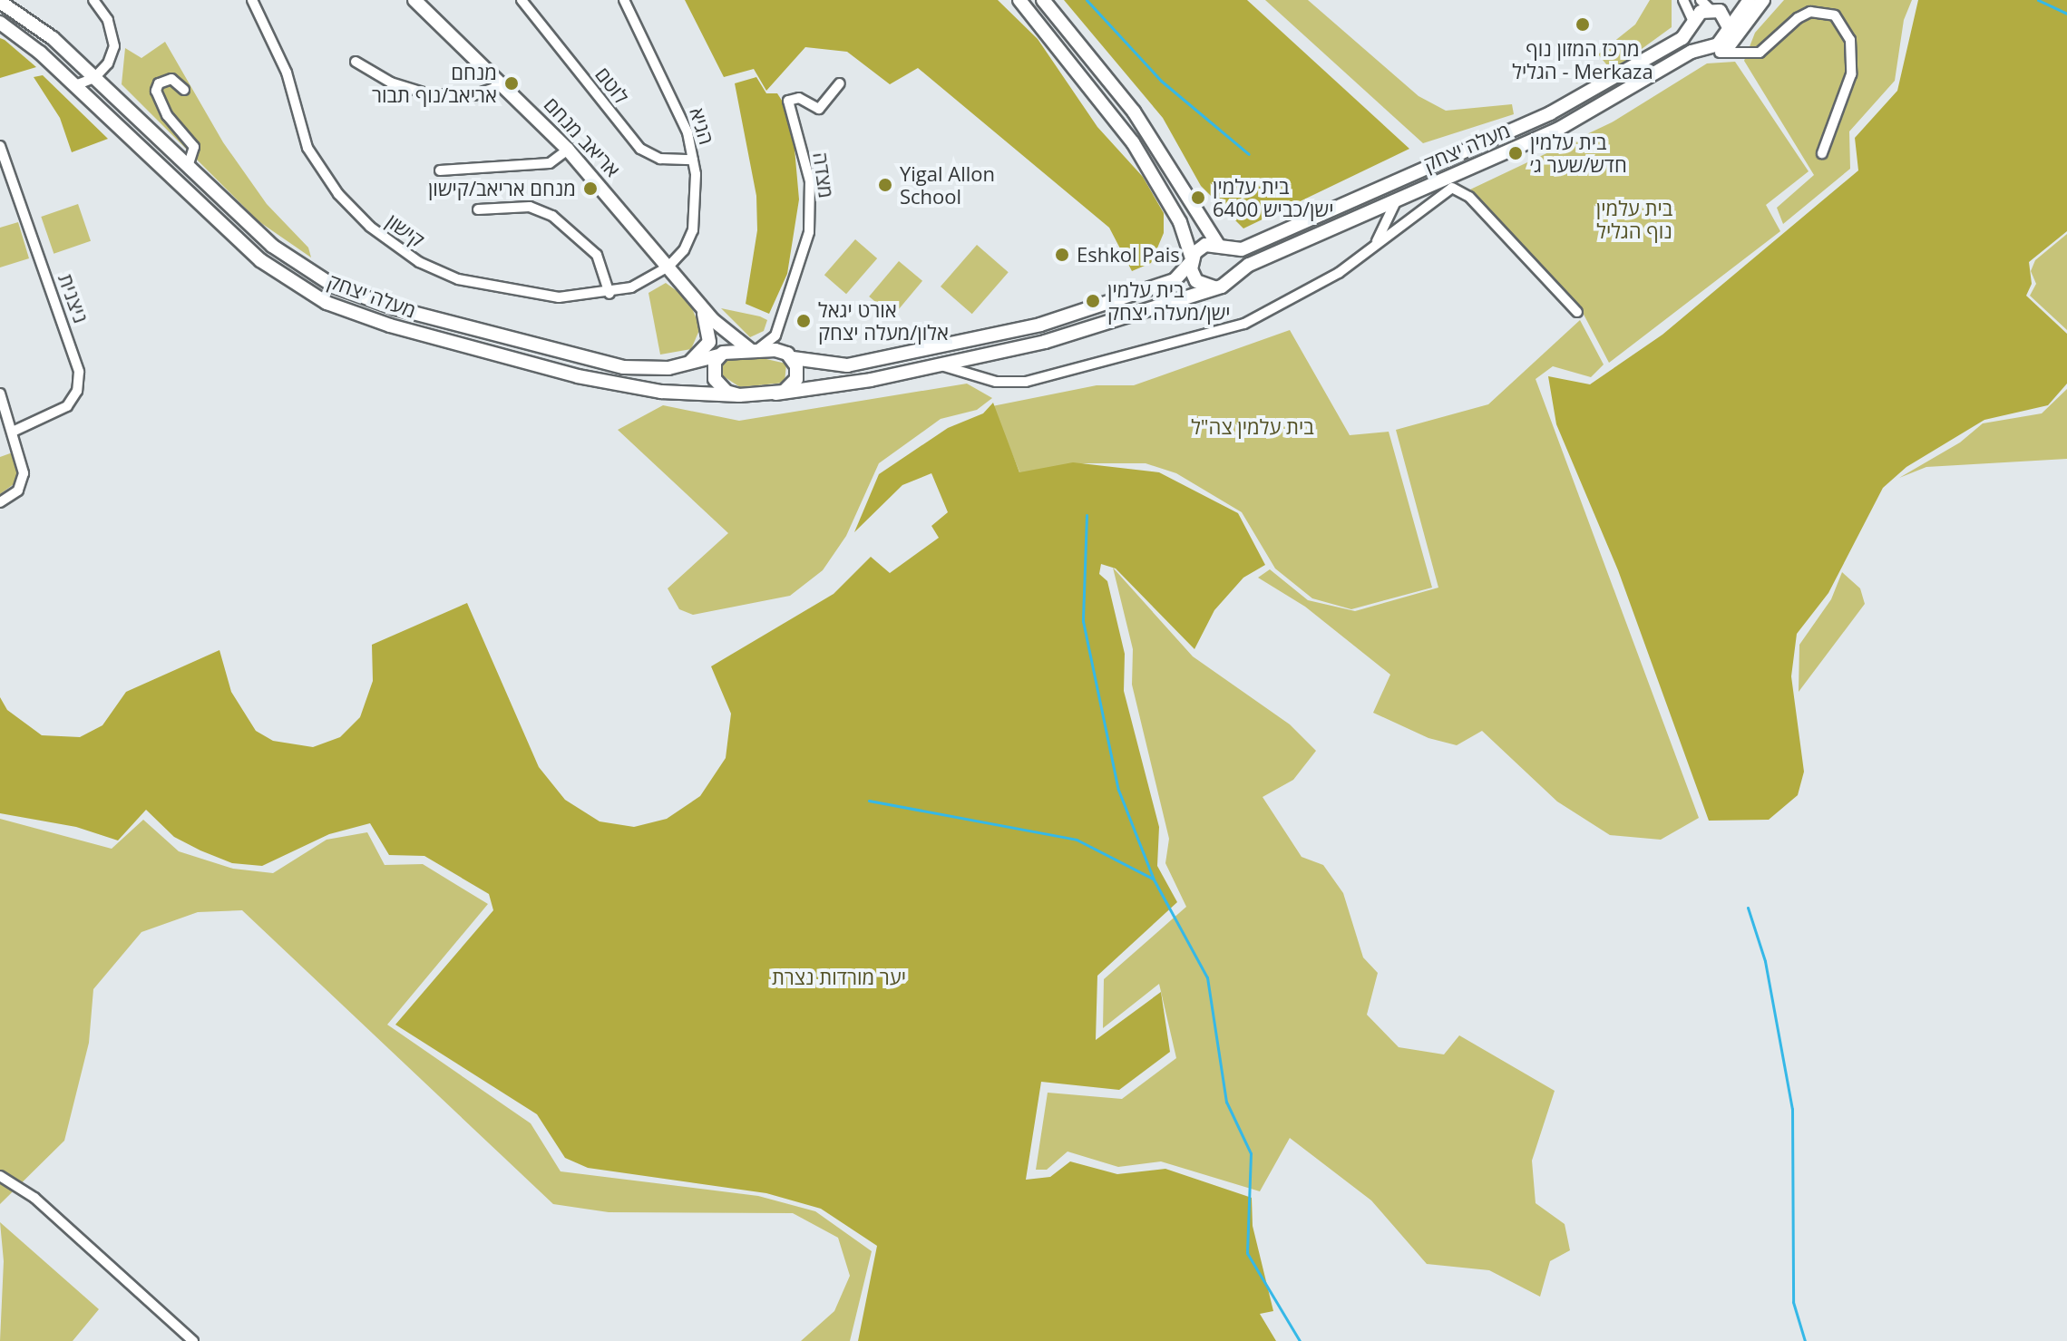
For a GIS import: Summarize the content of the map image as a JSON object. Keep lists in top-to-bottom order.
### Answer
{
  "streets": {
    "main road": ["אריאב מנחם", "מעלה יצחק"],
    "street": [
      "לוטם",
      "הגיא",
      "מצדה",
      "קישון",
      "ניצנית"
    ]
  },
  "crossings": [
    ["לוטם", "הגיא"],
    ["הגיא", "אריאב מנחם"],
    ["הגיא", "קישון"],
    ["אריאב מנחם", "קישון"],
    ["מעלה יצחק", "מצדה"]
  ],
  "parks": ["בית עלמין נוף הגליל", "בית עלמין צה\"ל", "יער מורדות נצרת"],
  "places": [
    "מרכז המזון נוף הגליל - Merkaza",
    "מנחם אריאב/נוף תבור",
    "בית עלמין חדש/שער ג׳",
    "Yigal Allon School",
    "מנחם אריאב/קישון",
    "בית עלמין ישן/כביש 6400",
    "Eshkol Pais",
    "בית עלמין ישן/מעלה יצחק",
    "אורט יגאל אלון/מעלה יצחק"
  ]
}
